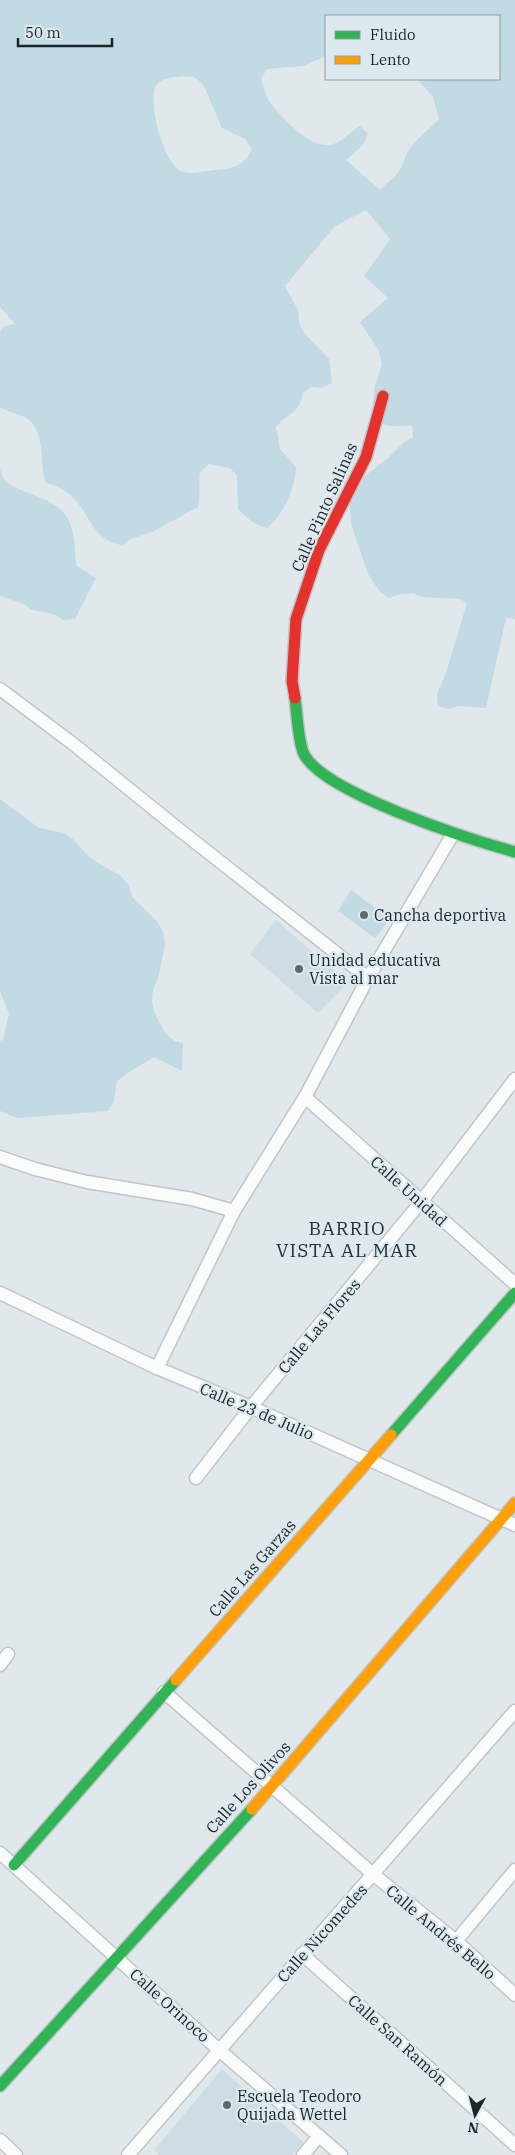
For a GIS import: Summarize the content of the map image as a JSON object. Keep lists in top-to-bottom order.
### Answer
{
  "streets": {
    "street": [
      "Calle Pinto Salinas",
      "Calle Unidad",
      "Calle Las Flores",
      "Calle 23 de Julio",
      "Calle Las Garzas",
      "Calle Los Olivos",
      "Calle Andrés Bello",
      "Calle Nicomedes",
      "Calle Orinoco",
      "Calle San Ramón"
    ]
  },
  "crossings": [
    ["Calle Unidad", "Calle Las Flores"],
    ["Calle Las Flores", "Calle 23 de Julio"],
    ["Calle 23 de Julio", "Calle Las Garzas"],
    ["Calle 23 de Julio", "Calle Los Olivos"],
    ["Calle Las Garzas", "Calle Andrés Bello"],
    ["Calle Las Garzas", "Calle Orinoco"],
    ["Calle Los Olivos", "Calle Andrés Bello"],
    ["Calle Los Olivos", "Calle Orinoco"],
    ["Calle Andrés Bello", "Calle Nicomedes"],
    ["Calle Nicomedes", "Calle Orinoco"],
    ["Calle Nicomedes", "Calle San Ramón"]
  ],
  "districts": ["BARRIO VISTA AL MAR"],
  "places": ["Cancha deportiva", "Unidad educativa Vista al mar", "Escuela Teodoro Quijada Wettel"],
  "legend": ["Fluido", "Lento"],
  "scale_bar": "50 m",
  "north": "bottom"
}
